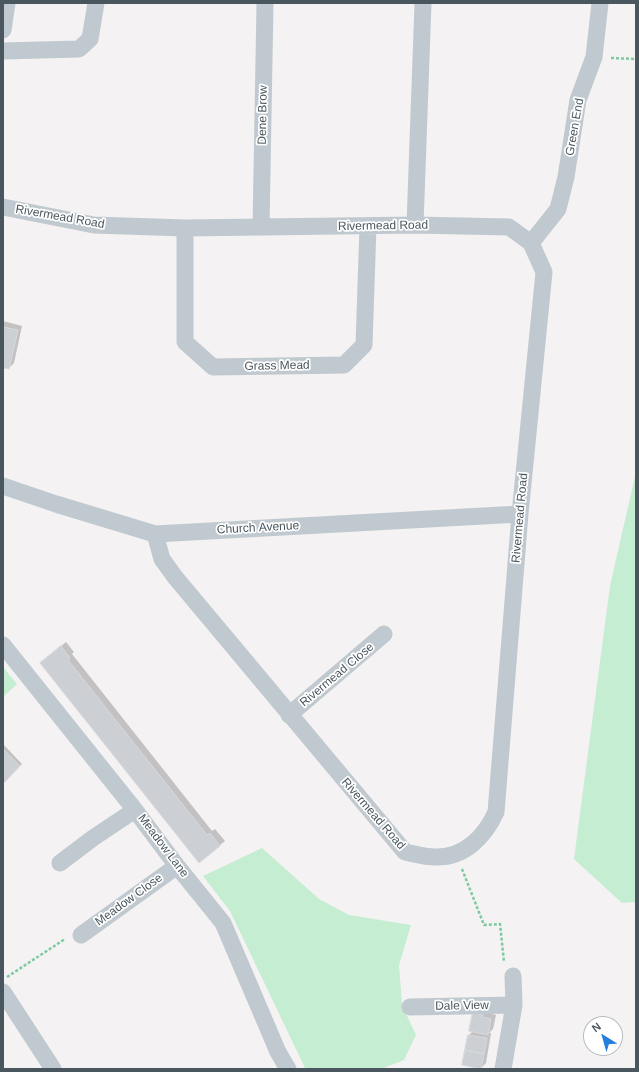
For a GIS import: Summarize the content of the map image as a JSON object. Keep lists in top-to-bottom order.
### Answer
{
  "streets": {
    "street": [
      "Dene Brow",
      "Green End",
      "Rivermead Road",
      "Grass Mead",
      "Church Avenue",
      "Rivermead Close",
      "Meadow Lane",
      "Meadow Close",
      "Dale View"
    ]
  },
  "crossings": [
    ["Dene Brow", "Rivermead Road"],
    ["Green End", "Rivermead Road"],
    ["Rivermead Road", "Grass Mead"],
    ["Rivermead Road", "Church Avenue"],
    ["Rivermead Road", "Rivermead Close"],
    ["Meadow Lane", "Meadow Close"]
  ],
  "north": "top left"
}
